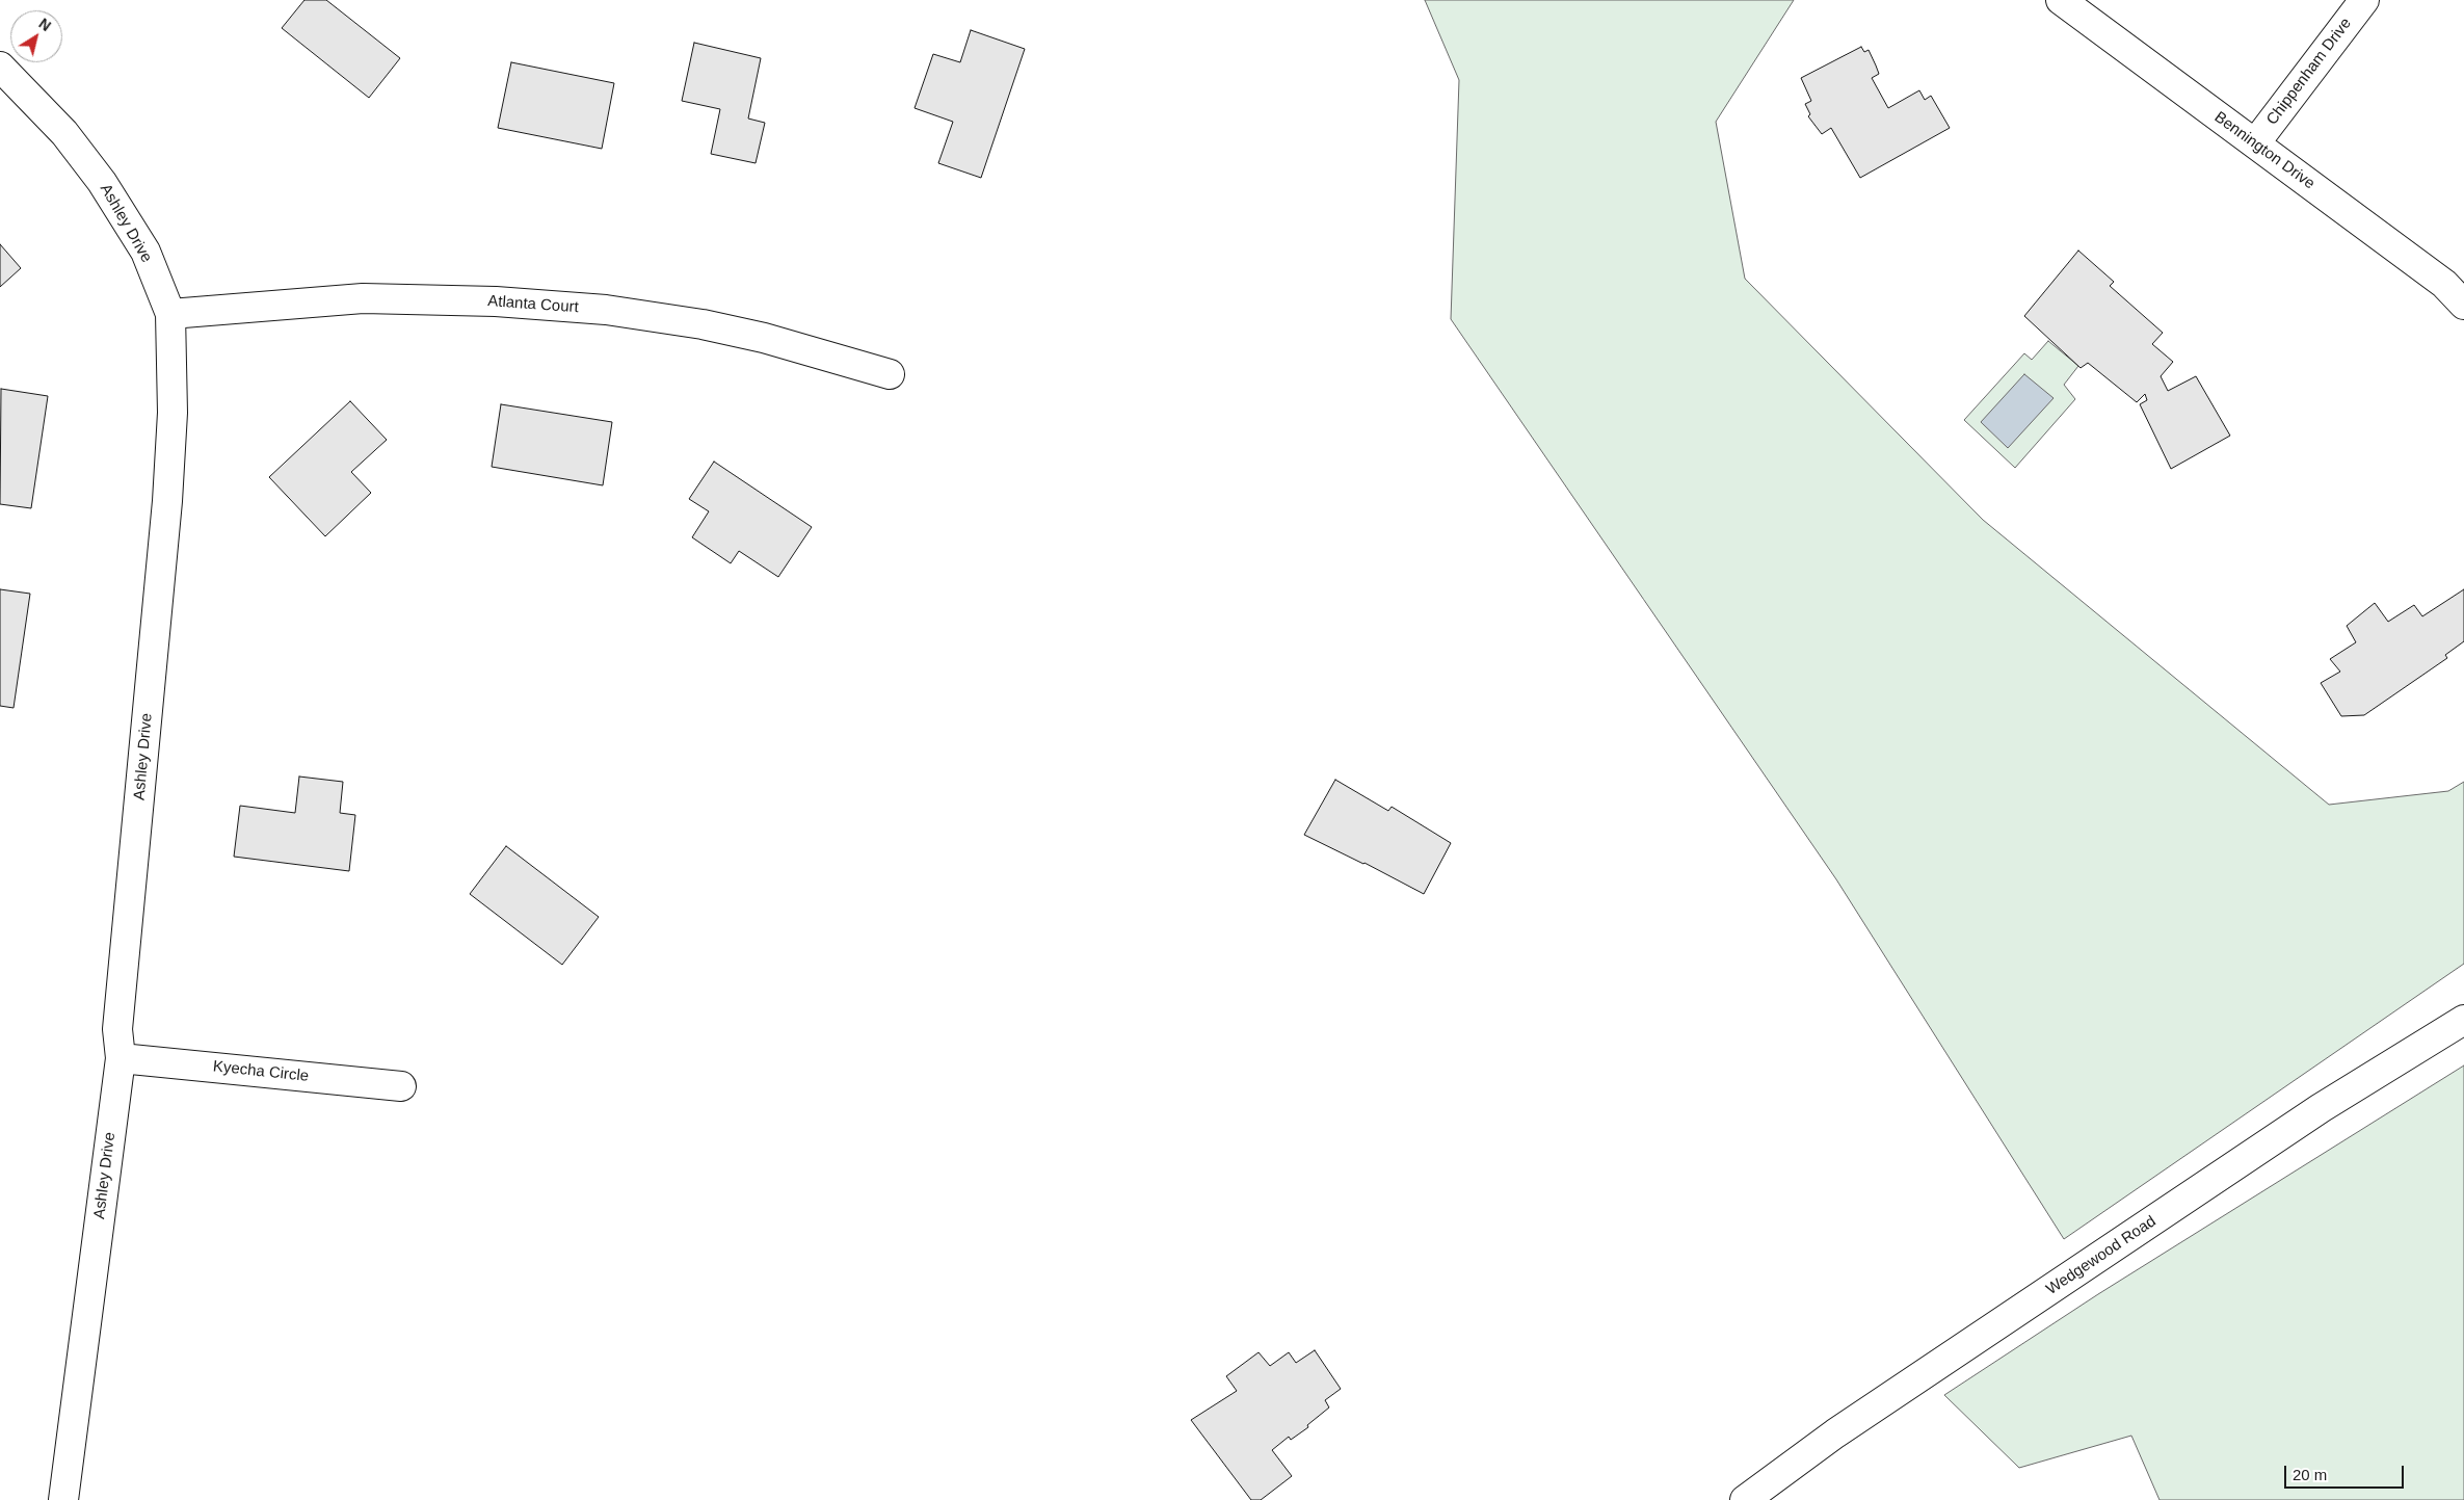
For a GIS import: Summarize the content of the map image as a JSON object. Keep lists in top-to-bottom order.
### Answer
{
  "streets": {
    "street": [
      "Chippenham Drive",
      "Bennington Drive",
      "Ashley Drive",
      "Atlanta Court",
      "Kyecha Circle",
      "Wedgewood Road"
    ]
  },
  "crossings": [
    ["Chippenham Drive", "Bennington Drive"],
    ["Ashley Drive", "Atlanta Court"],
    ["Ashley Drive", "Kyecha Circle"]
  ],
  "scale_bar": "20 m",
  "north": "top right"
}
